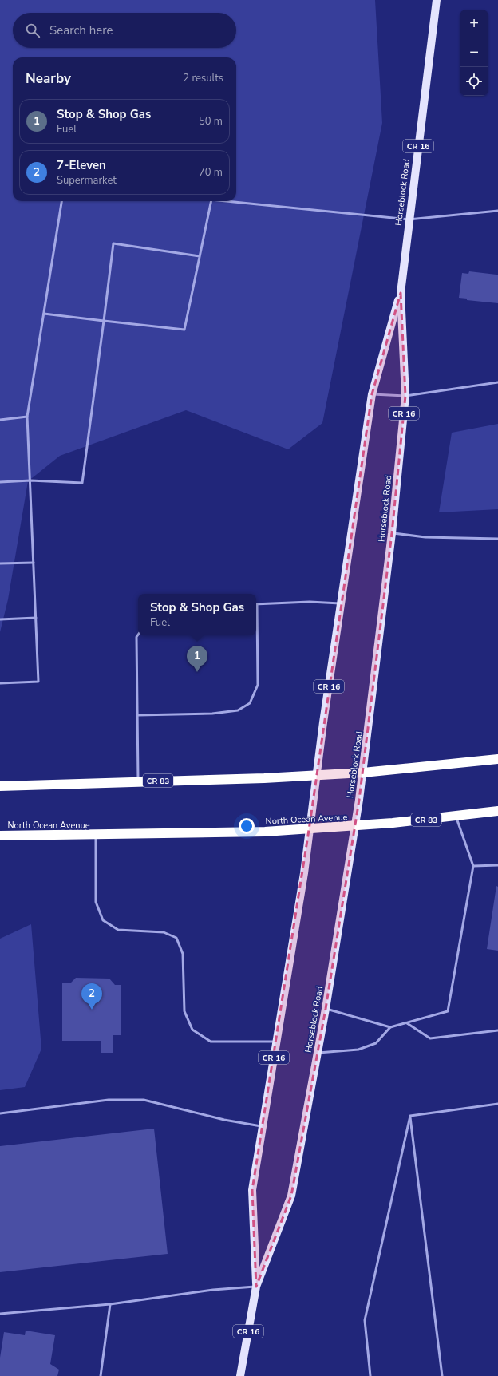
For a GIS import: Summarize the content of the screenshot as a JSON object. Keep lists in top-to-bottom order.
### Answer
{
  "streets": {
    "highway": ["CR 83", "North Ocean Avenue"],
    "main road": ["CR 16", "Horseblock Road"]
  },
  "crossings": [
    ["Horseblock Road", "CR 83"],
    ["Horseblock Road", "North Ocean Avenue"]
  ],
  "page": {
    "map_buttons": ["+", "−"],
    "search": "Search here",
    "heading": ["Nearby", "2 results"],
    "list": [
      {
        "mark": "1",
        "name": "Stop & Shop Gas",
        "note": "Fuel",
        "value": "50 m"
      },
      {
        "mark": "2",
        "name": "7-Eleven",
        "note": "Supermarket",
        "value": "70 m"
      }
    ],
    "popup": ["Stop & Shop Gas", "Fuel"],
    "pins": ["1", "2"]
  }
}
